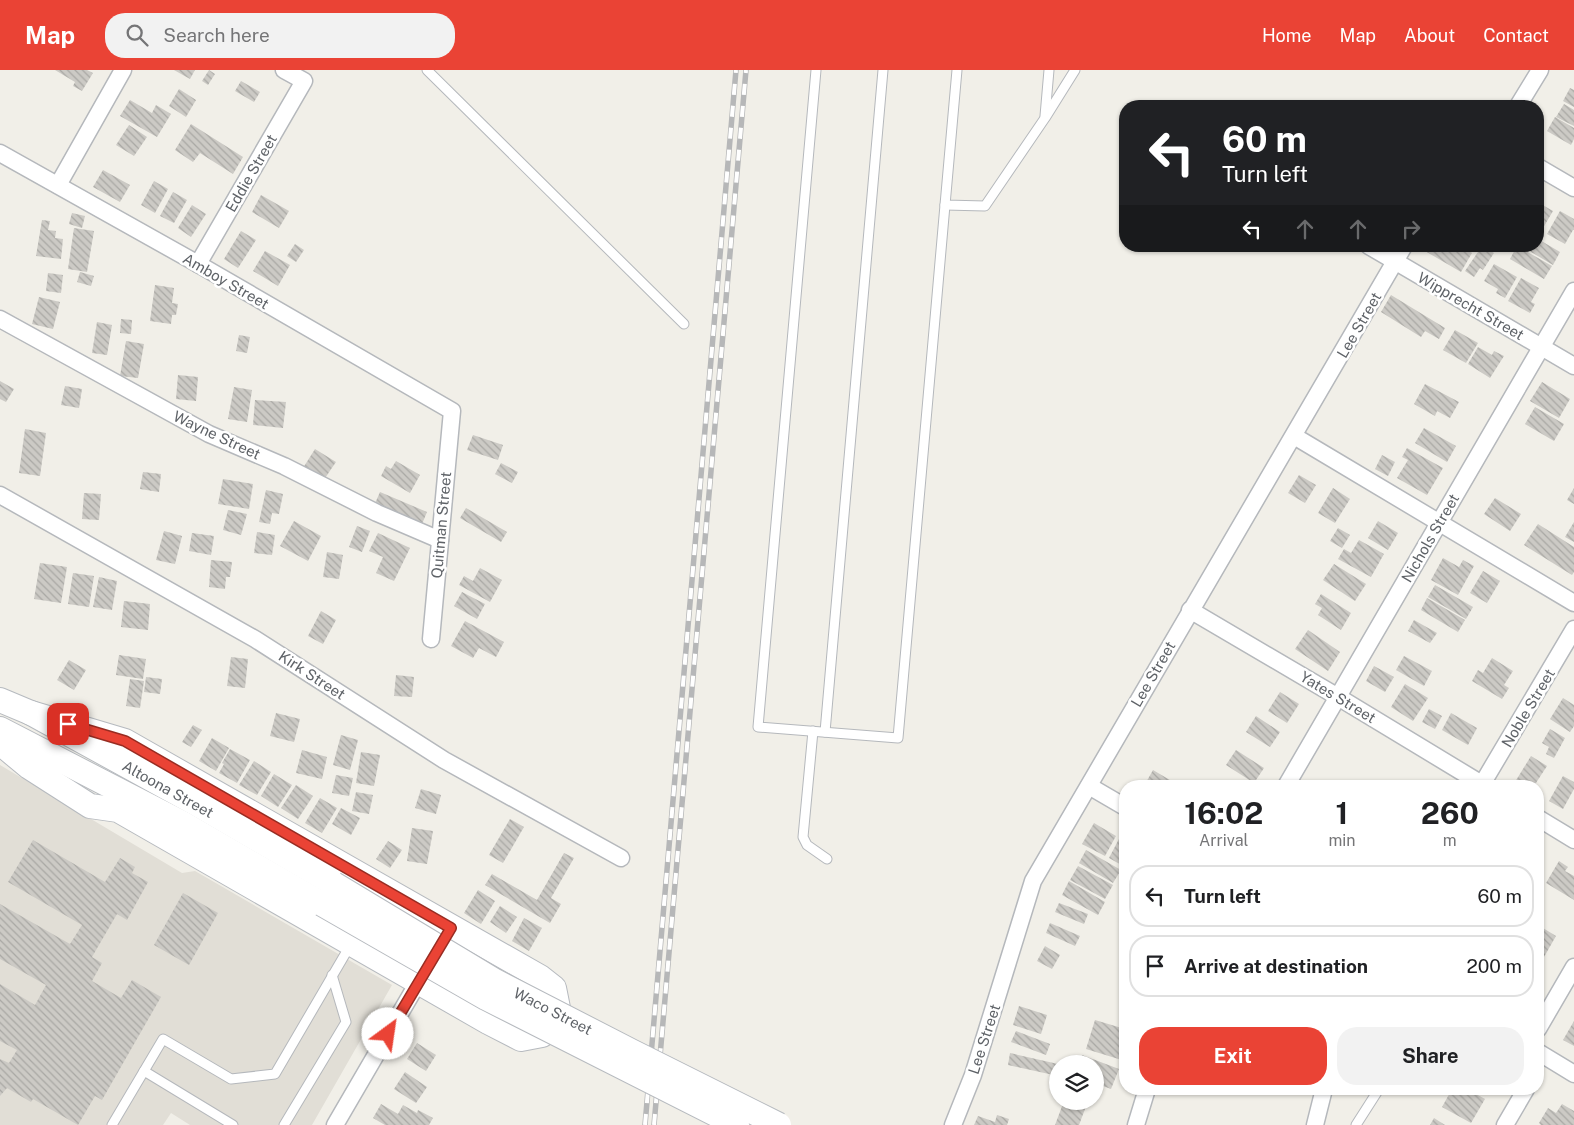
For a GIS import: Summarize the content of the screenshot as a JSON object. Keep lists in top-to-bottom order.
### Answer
{
  "streets": {
    "main road": ["Altoona Street", "Waco Street"],
    "street": [
      "Eddie Street",
      "Amboy Street",
      "Wipprecht Street",
      "Lee Street",
      "Wayne Street",
      "Quitman Street",
      "Nichols Street",
      "Kirk Street",
      "Yates Street",
      "Noble Street"
    ]
  },
  "crossings": [
    ["Eddie Street", "Amboy Street"],
    ["Amboy Street", "Quitman Street"],
    ["Wipprecht Street", "Lee Street"],
    ["Wipprecht Street", "Nichols Street"],
    ["Lee Street", "Yates Street"],
    ["Wayne Street", "Quitman Street"],
    ["Nichols Street", "Yates Street"],
    ["Altoona Street", "Waco Street"]
  ],
  "page": {
    "header": "Map",
    "search": "Search here",
    "nav": [
      "Home",
      "Map",
      "About",
      "Contact"
    ],
    "turn": ["60 m", "Turn left"],
    "eta": [
      "16:02",
      "Arrival",
      "1",
      "min",
      "260",
      "m"
    ],
    "list": [
      {
        "name": "Turn left",
        "value": "60 m"
      },
      {
        "name": "Arrive at destination",
        "value": "200 m"
      }
    ],
    "buttons": ["Exit", "Share"]
  }
}
